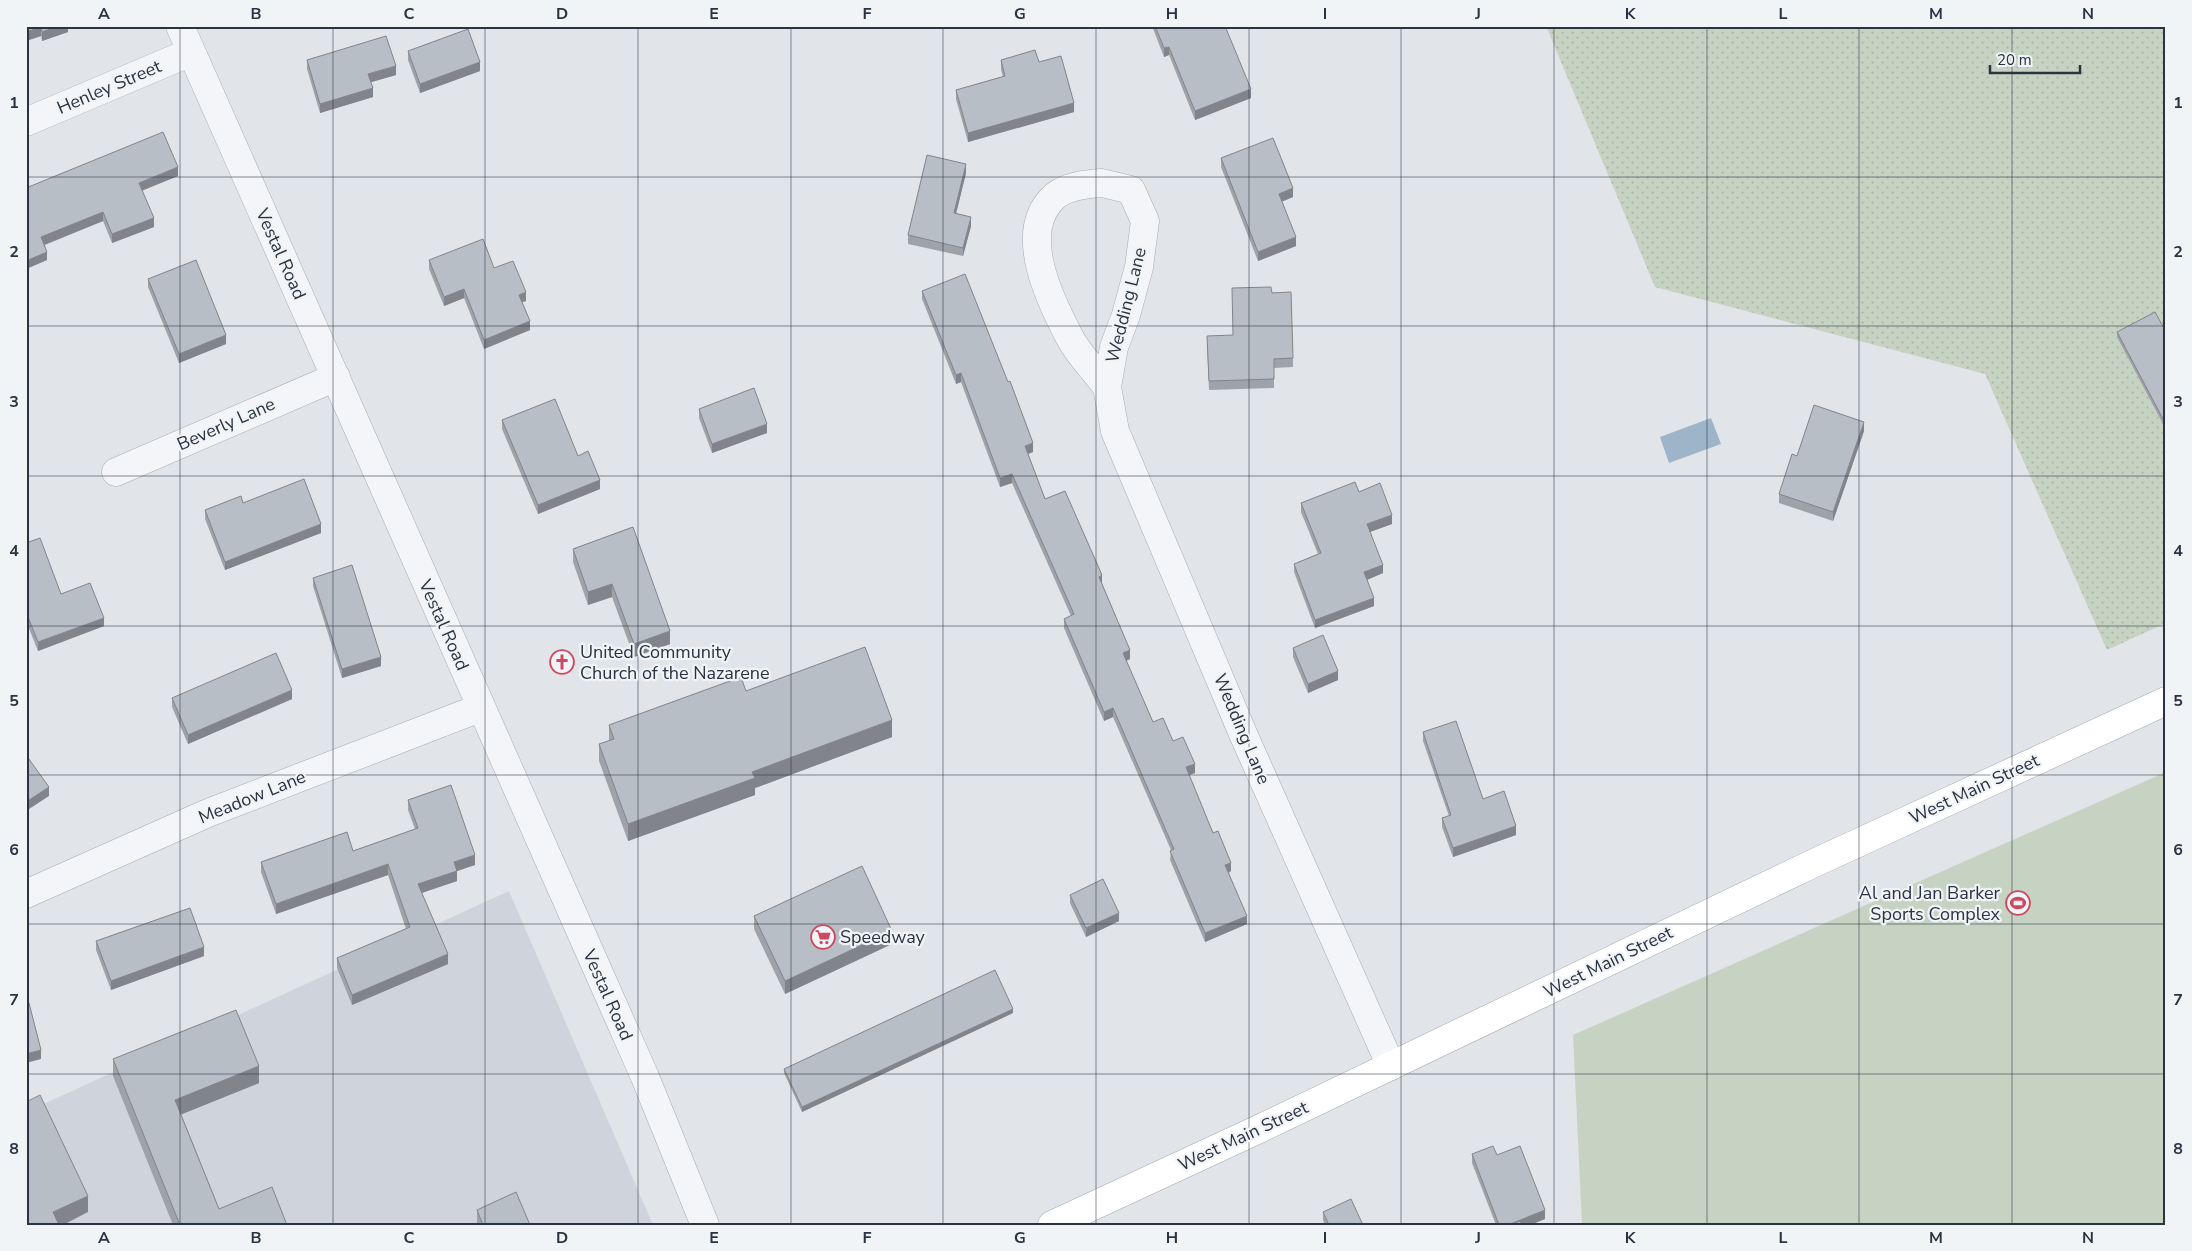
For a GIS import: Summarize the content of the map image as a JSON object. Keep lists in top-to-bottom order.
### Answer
{
  "streets": {
    "main road": ["West Main Street"],
    "street": [
      "Henley Street",
      "Vestal Road",
      "Wedding Lane",
      "Beverly Lane",
      "Meadow Lane"
    ]
  },
  "crossings": [
    ["Henley Street", "Vestal Road"],
    ["Vestal Road", "Beverly Lane"],
    ["Vestal Road", "Meadow Lane"],
    ["Wedding Lane", "West Main Street"]
  ],
  "places": {
    "church": ["United Community Church of the Nazarene"],
    "sports": ["Al and Jan Barker Sports Complex"],
    "supermarket": ["Speedway"]
  },
  "scale_bar": "20 m",
  "grid": {
    "columns": [
      "A",
      "B",
      "C",
      "D",
      "E",
      "F",
      "G",
      "H",
      "I",
      "J",
      "K",
      "L",
      "M",
      "N"
    ],
    "rows": [
      "1",
      "2",
      "3",
      "4",
      "5",
      "6",
      "7",
      "8"
    ]
  }
}
